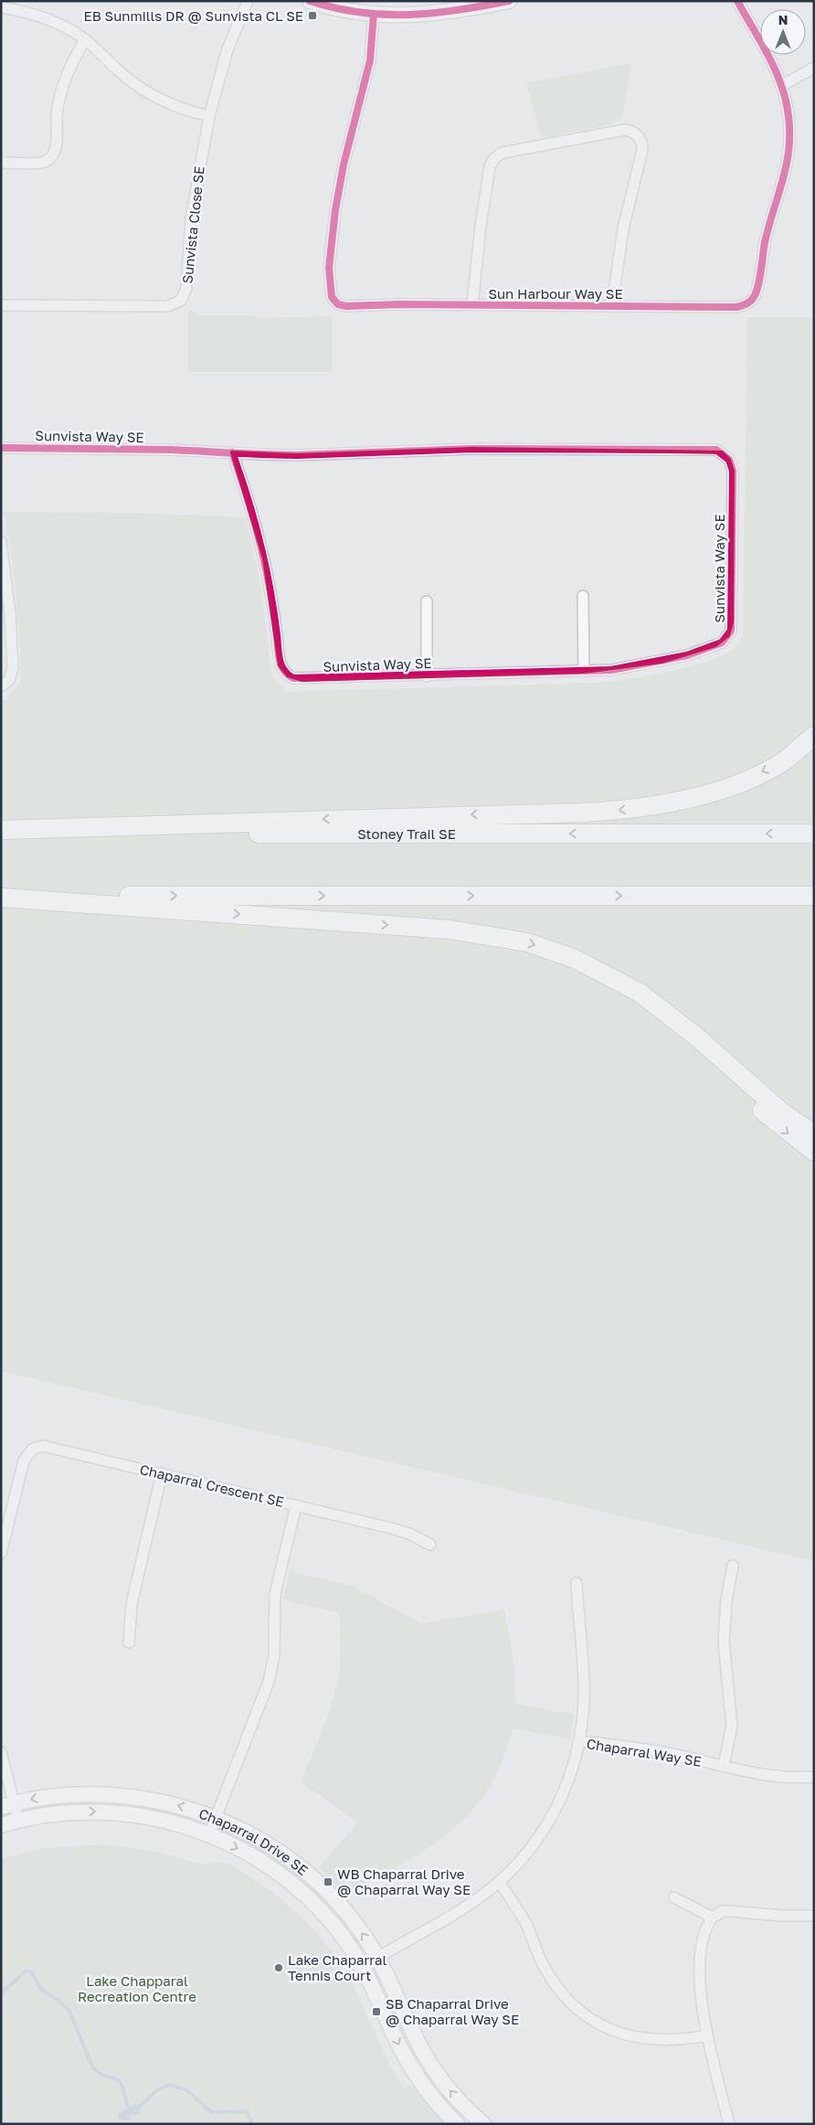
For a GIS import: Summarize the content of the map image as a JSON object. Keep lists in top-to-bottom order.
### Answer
{
  "streets": {
    "highway": ["Stoney Trail SE"],
    "street": [
      "Sunvista Close SE",
      "Sun Harbour Way SE",
      "Sunvista Way SE",
      "Chaparral Crescent SE",
      "Chaparral Way SE",
      "Chaparral Drive SE"
    ]
  },
  "crossings": [
    ["Chaparral Crescent SE", "Chaparral Drive SE"],
    ["Chaparral Way SE", "Chaparral Drive SE"]
  ],
  "parks": ["Lake Chapparal Recreation Centre"],
  "places": {
    "transit": ["EB Sunmills DR @ Sunvista CL SE", "WB Chaparral Drive @ Chaparral Way SE", "SB Chaparral Drive @ Chaparral Way SE"],
    "other": ["Lake Chaparral Tennis Court"]
  },
  "north": "top"
}
